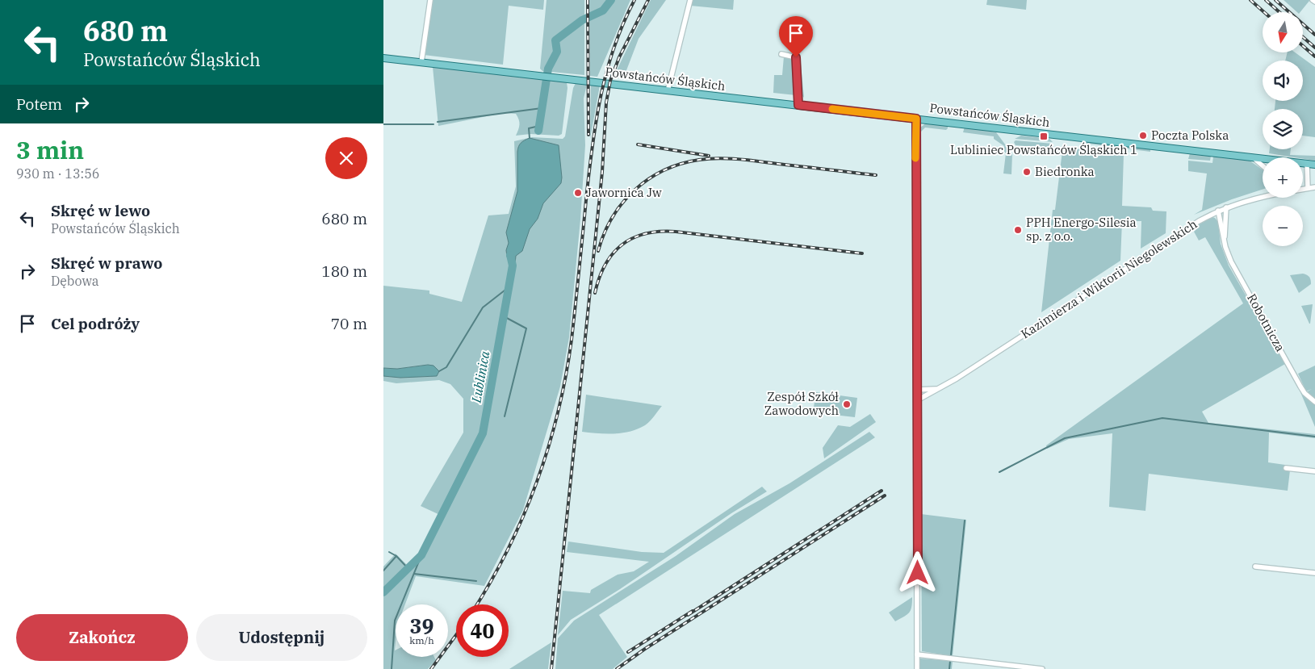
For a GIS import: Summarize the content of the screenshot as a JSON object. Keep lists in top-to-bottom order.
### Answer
{
  "streets": {
    "main road": ["Powstańców Śląskich"],
    "street": ["Kazimierza i Wiktorii Niegolewskich", "Robotnicza"]
  },
  "crossings": [
    ["Kazimierza i Wiktorii Niegolewskich", "Robotnicza"]
  ],
  "water": ["Lublinica"],
  "places": {
    "other": [
      "Poczta Polska",
      "Biedronka",
      "Jawornica Jw",
      "PPH Energo-Silesia sp. z o.o.",
      "Zespół Szkół Zawodowych"
    ],
    "transit": ["Lubliniec Powstańców Śląskich 1"]
  },
  "north": "bottom",
  "page": {
    "turn": ["680 m", "Powstańców Śląskich"],
    "map_buttons": ["+", "−"],
    "then": "Potem",
    "heading": ["3 min", "930 m · 13:56"],
    "list": [
      {
        "name": "Skręć w lewo",
        "note": "Powstańców Śląskich",
        "value": "680 m"
      },
      {
        "name": "Skręć w prawo",
        "note": "Dębowa",
        "value": "180 m"
      },
      {
        "name": "Cel podróży",
        "value": "70 m"
      }
    ],
    "speed": "39 km/h",
    "limit": "40",
    "buttons": ["Zakończ", "Udostępnij"]
  }
}
